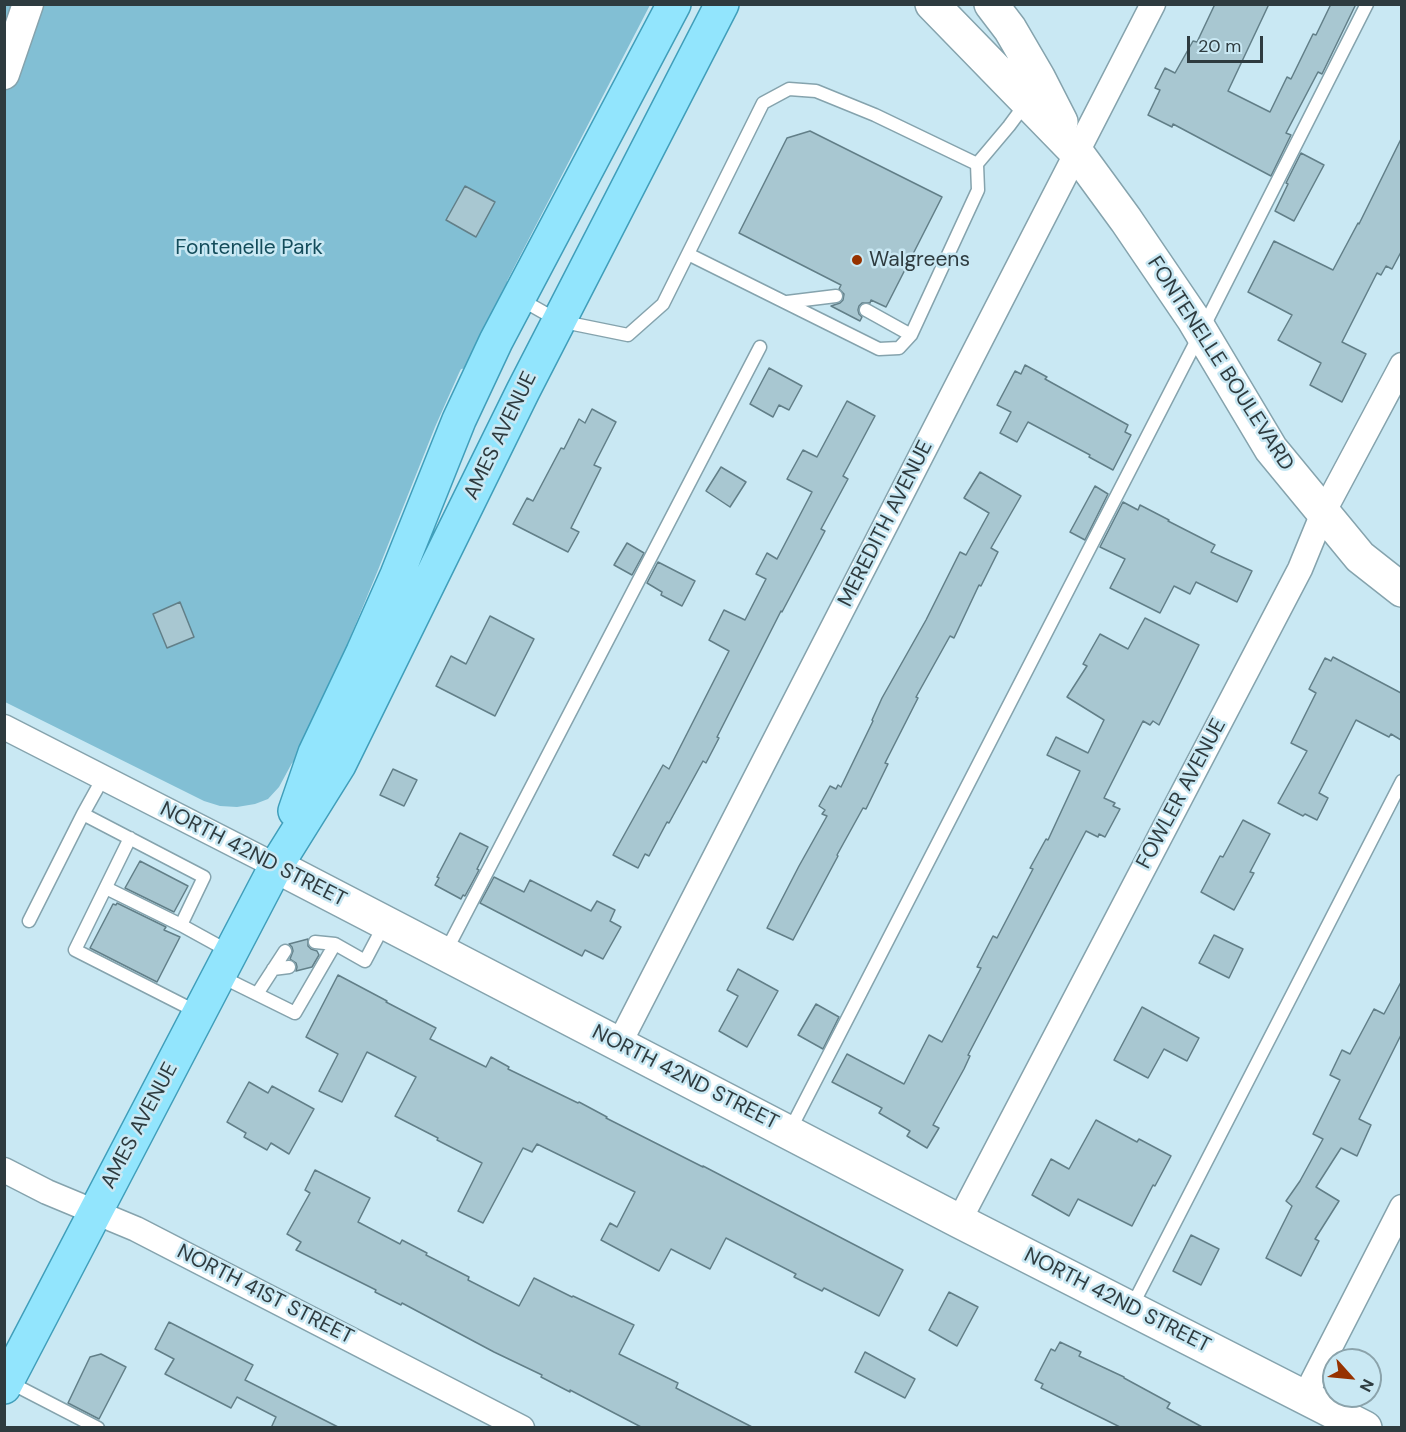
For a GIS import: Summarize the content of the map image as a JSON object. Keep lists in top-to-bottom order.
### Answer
{
  "streets": {
    "main road": ["FONTENELLE BOULEVARD", "AMES AVENUE", "NORTH 42ND STREET"],
    "street": ["MEREDITH AVENUE", "FOWLER AVENUE", "NORTH 41ST STREET"]
  },
  "crossings": [
    ["FONTENELLE BOULEVARD", "MEREDITH AVENUE"],
    ["FONTENELLE BOULEVARD", "FOWLER AVENUE"],
    ["AMES AVENUE", "NORTH 42ND STREET"],
    ["AMES AVENUE", "NORTH 41ST STREET"],
    ["MEREDITH AVENUE", "NORTH 42ND STREET"],
    ["FOWLER AVENUE", "NORTH 42ND STREET"]
  ],
  "parks": ["Fontenelle Park"],
  "places": ["Walgreens"],
  "scale_bar": "20 m",
  "north": "bottom right"
}
